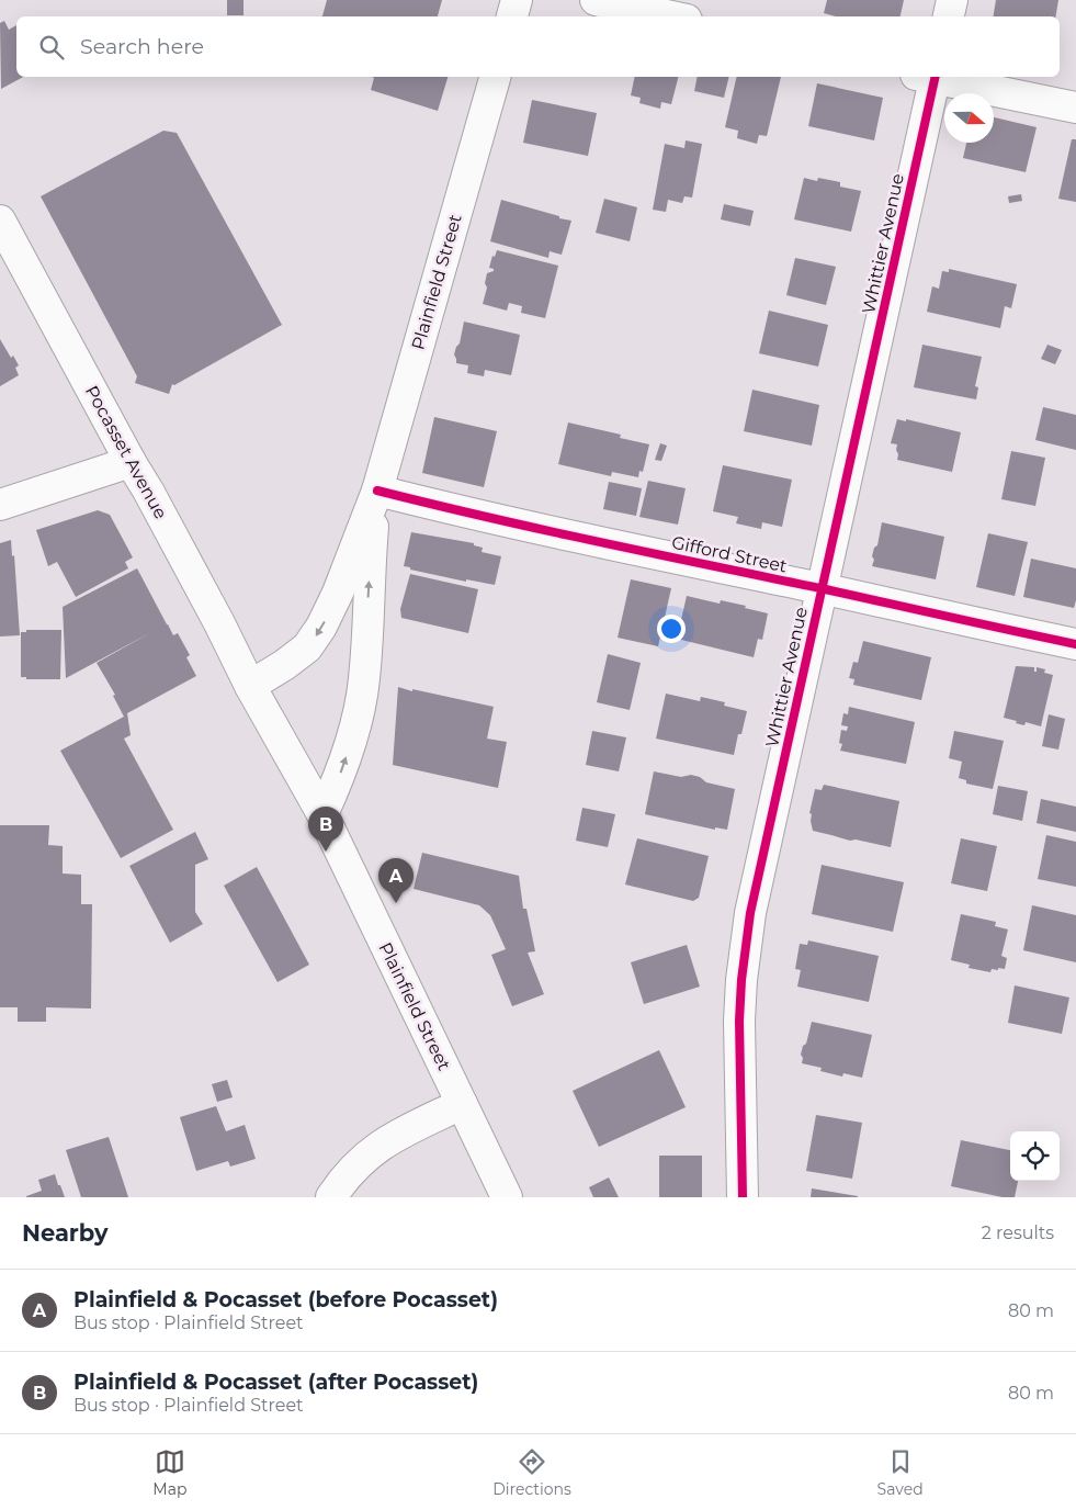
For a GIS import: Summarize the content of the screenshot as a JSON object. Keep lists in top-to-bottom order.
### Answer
{
  "streets": {
    "street": [
      "Whittier Avenue",
      "Plainfield Street",
      "Pocasset Avenue",
      "Gifford Street"
    ]
  },
  "crossings": [
    ["Whittier Avenue", "Gifford Street"],
    ["Plainfield Street", "Pocasset Avenue"],
    ["Plainfield Street", "Gifford Street"]
  ],
  "north": "right",
  "page": {
    "search": "Search here",
    "pins": ["B", "A"],
    "heading": ["Nearby", "2 results"],
    "list": [
      {
        "mark": "A",
        "name": "Plainfield & Pocasset (before Pocasset)",
        "note": "Bus stop · Plainfield Street",
        "value": "80 m"
      },
      {
        "mark": "B",
        "name": "Plainfield & Pocasset (after Pocasset)",
        "note": "Bus stop · Plainfield Street",
        "value": "80 m"
      }
    ],
    "nav": ["Map", "Directions", "Saved"]
  }
}
